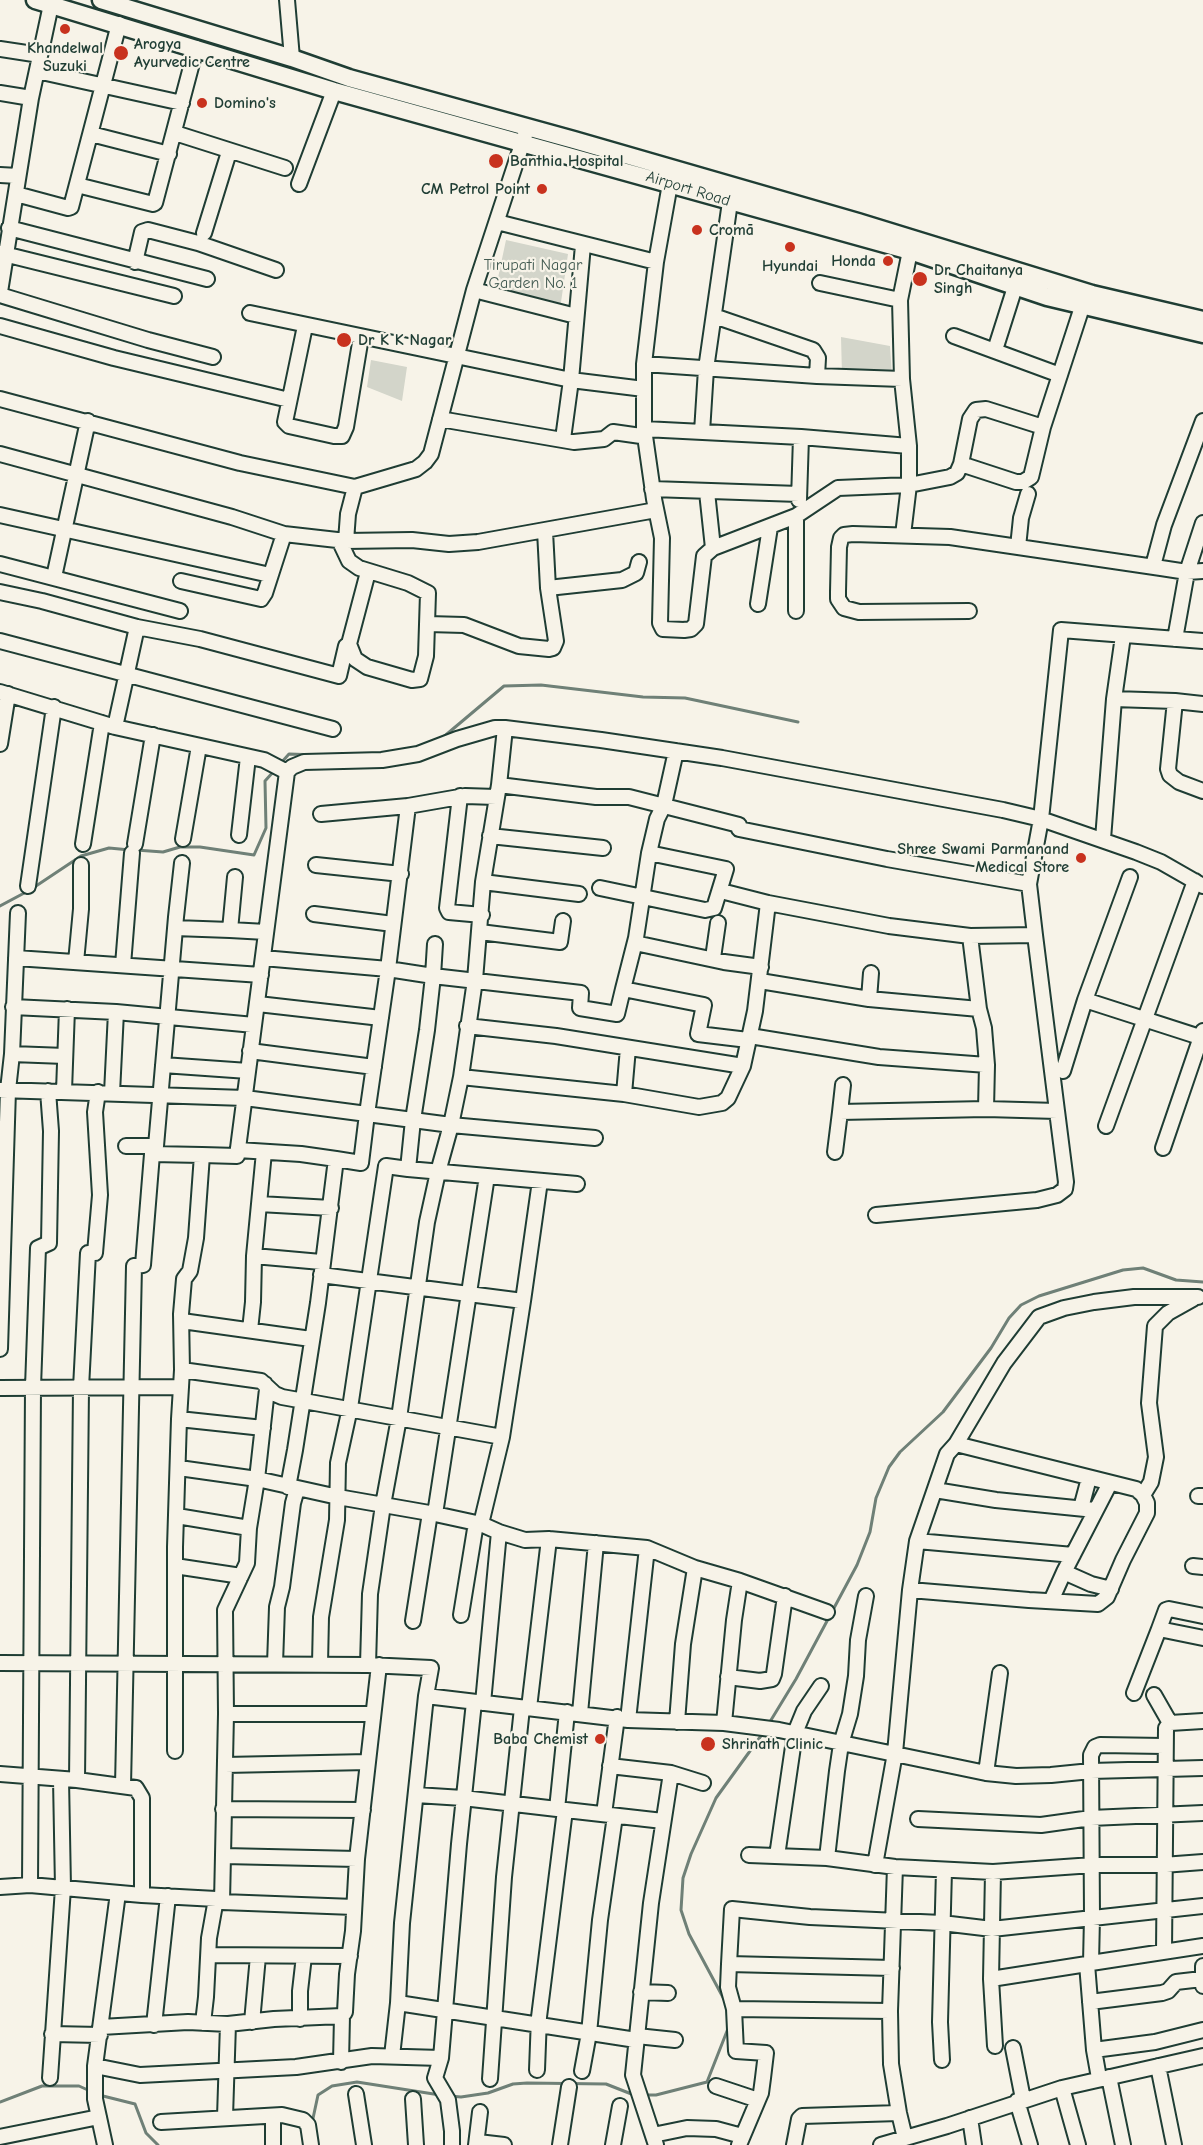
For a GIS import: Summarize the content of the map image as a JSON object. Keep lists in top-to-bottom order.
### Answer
{
  "streets": {
    "main road": ["Airport Road"]
  },
  "parks": ["Tirupati Nagar Garden No. 1"],
  "places": [
    "Khandelwal Suzuki",
    "Arogya Ayurvedic Centre",
    "Domino's",
    "Banthia Hospital",
    "CM Petrol Point",
    "Cromā",
    "Hyundai",
    "Honda",
    "Dr Chaitanya Singh",
    "Dr K K Nagar",
    "Shree Swami Parmanand Medical Store",
    "Baba Chemist",
    "Shrinath Clinic"
  ]
}
